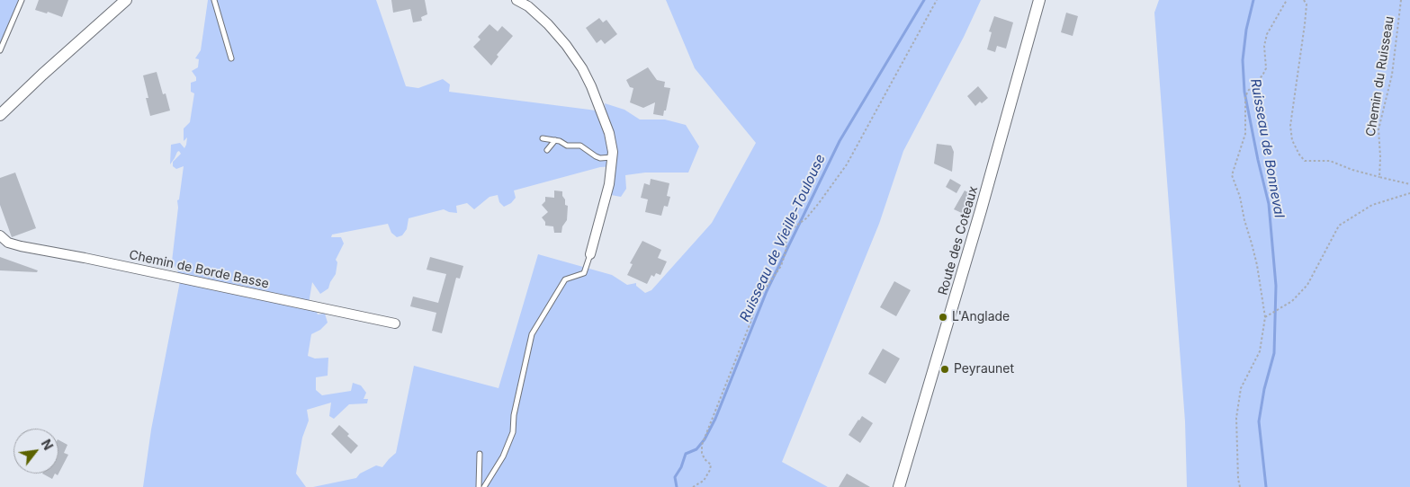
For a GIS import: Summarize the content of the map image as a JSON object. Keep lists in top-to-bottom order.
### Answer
{
  "streets": {
    "street": ["Route des Coteaux", "Chemin de Borde Basse"],
    "path": ["Chemin du Ruisseau"]
  },
  "water": ["Ruisseau de Bonneval", "Ruisseau de Vieille-Toulouse"],
  "places": ["L'Anglade", "Peyraunet"],
  "north": "top right"
}
